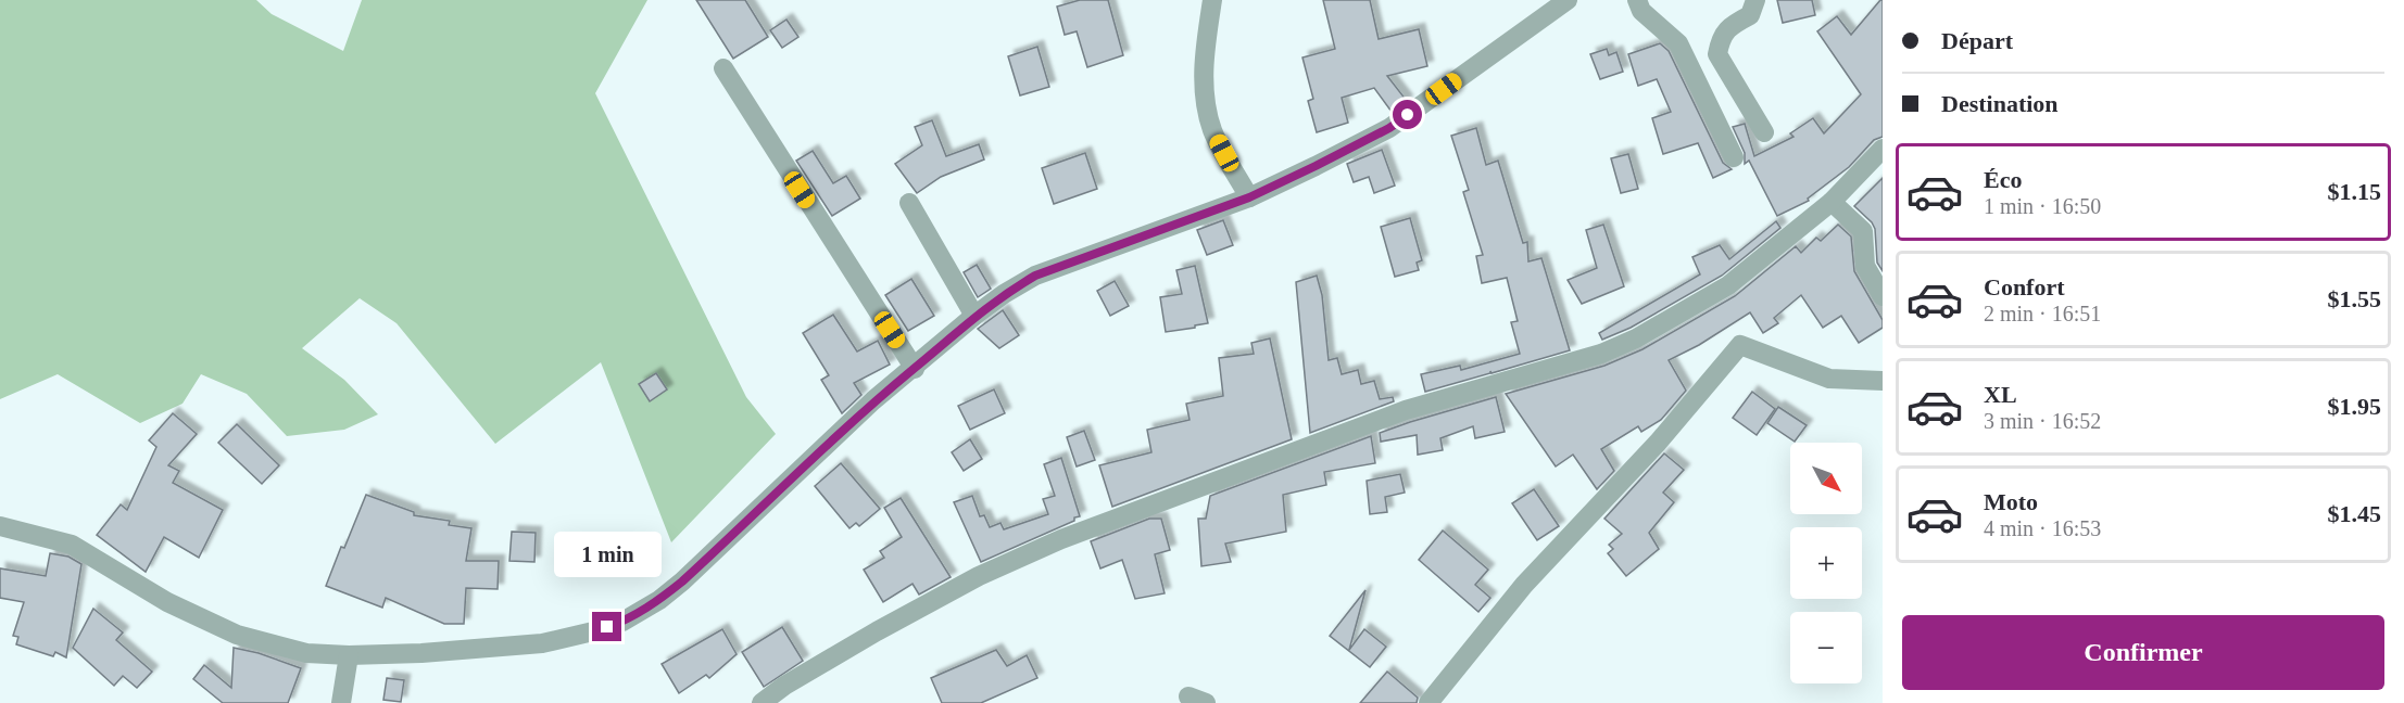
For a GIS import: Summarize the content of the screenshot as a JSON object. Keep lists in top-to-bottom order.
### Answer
{
  "north": "bottom right",
  "page": {
    "banner": ["Départ", "Destination"],
    "list": [
      {
        "name": "Éco",
        "note": "1 min · 16:50",
        "value": "$1.15"
      },
      {
        "name": "Confort",
        "note": "2 min · 16:51",
        "value": "$1.55"
      },
      {
        "name": "XL",
        "note": "3 min · 16:52",
        "value": "$1.95"
      },
      {
        "name": "Moto",
        "note": "4 min · 16:53",
        "value": "$1.45"
      }
    ],
    "map_buttons": ["+", "−"],
    "bubble": "1 min",
    "buttons": "Confirmer"
  }
}
